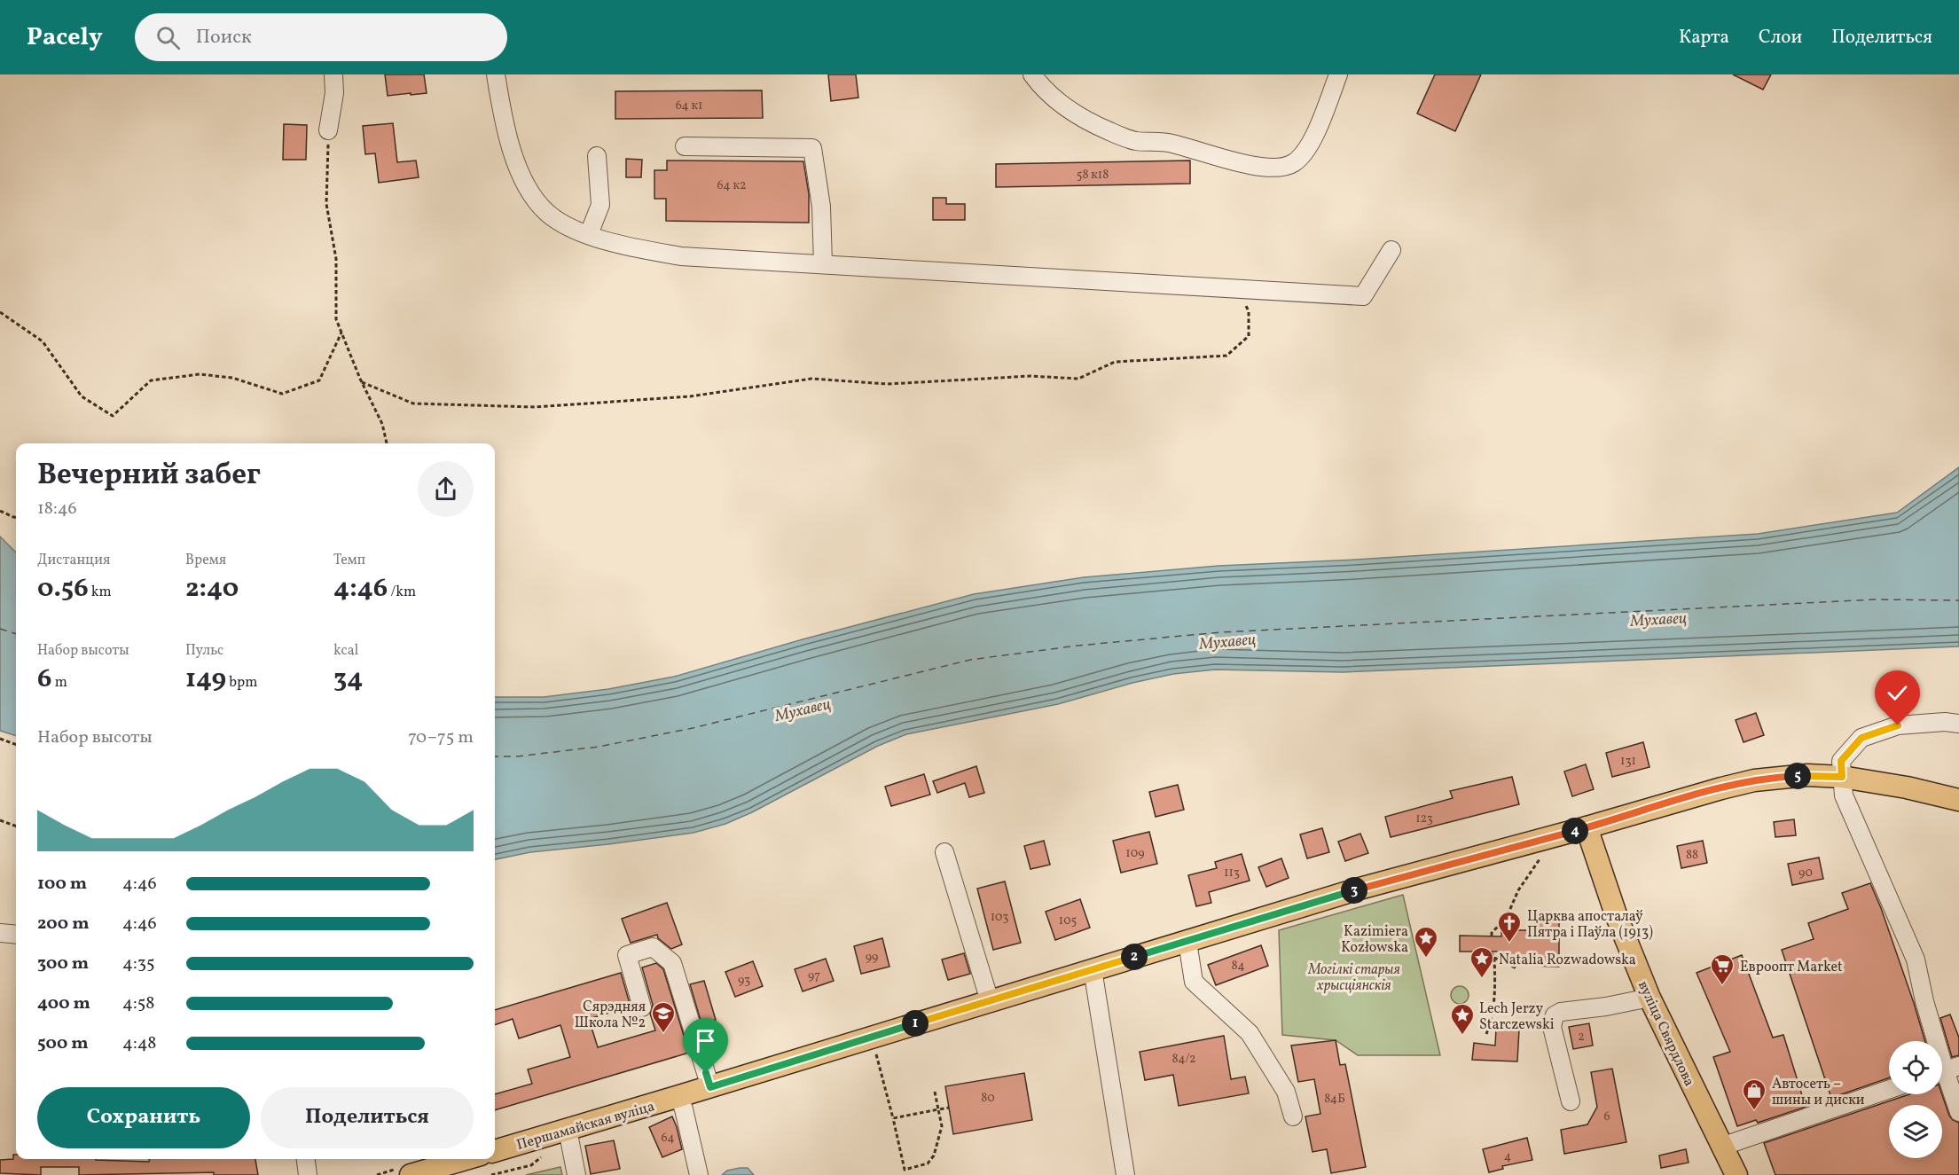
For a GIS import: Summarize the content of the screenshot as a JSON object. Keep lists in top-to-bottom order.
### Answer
{
  "streets": {
    "main road": ["вуліца Свярдлова", "Першамайская вуліца"]
  },
  "crossings": [
    ["вуліца Свярдлова", "Першамайская вуліца"]
  ],
  "water": ["Мухавец"],
  "parks": ["Могілкі старыя хрысціянскія"],
  "places": {
    "church": ["Царква апосталаў Пятра і Паўла (1913)"],
    "place": ["Kazimiera Kozłowska", "Natalia Rozwadowska", "Lech Jerzy Starczewski"],
    "supermarket": ["Евроопт Market"],
    "school or university": ["Сярэдняя Школа №2"],
    "shop": ["Автосеть – шины и диски"]
  },
  "house_numbers": [
    "64 к1",
    "58 к18",
    "64 к2",
    "131",
    "123",
    "109",
    "88",
    "113",
    "90",
    "103",
    "105",
    "99",
    "84",
    "97",
    "93",
    "2",
    "84/2",
    "80",
    "84Б",
    "6",
    "64",
    "4"
  ],
  "page": {
    "header": "Pacely",
    "search": "Поиск",
    "nav": ["Карта", "Слои", "Поделиться"],
    "heading": ["Вечерний забег", "18:46"],
    "stats": [
      ["Дистанция", "0.56 km"],
      ["Время", "2:40"],
      ["Темп", "4:46 /km"],
      ["Набор высоты", "6 m"],
      ["Пульс", "149 bpm"],
      ["kcal", "34"]
    ],
    "chart": ["Набор высоты", "70–75 m"],
    "pins": [
      "5",
      "4",
      "3",
      "2",
      "1"
    ],
    "list": [
      {
        "name": "100 m",
        "note": "4:46"
      },
      {
        "name": "200 m",
        "note": "4:46"
      },
      {
        "name": "300 m",
        "note": "4:35"
      },
      {
        "name": "400 m",
        "note": "4:58"
      },
      {
        "name": "500 m",
        "note": "4:48"
      }
    ],
    "buttons": ["Сохранить", "Поделиться"]
  }
}
